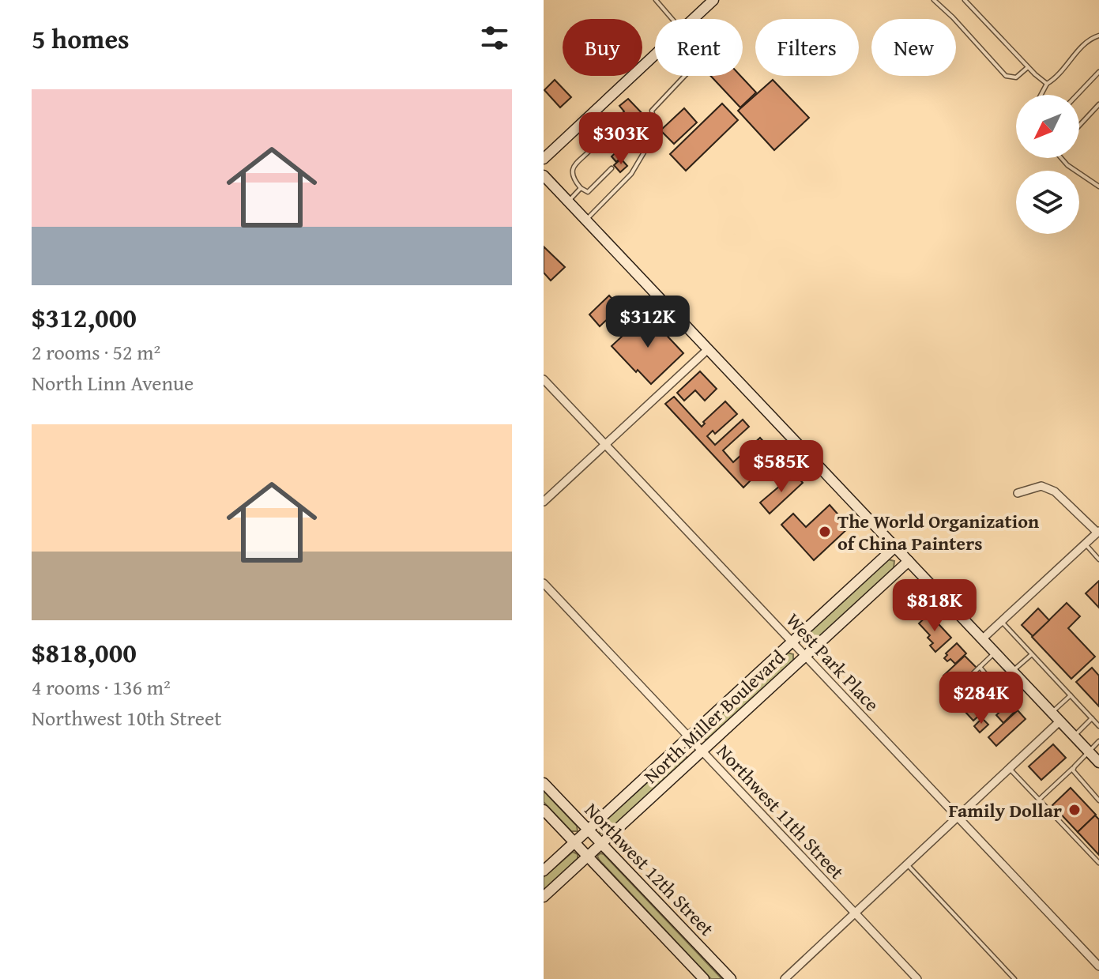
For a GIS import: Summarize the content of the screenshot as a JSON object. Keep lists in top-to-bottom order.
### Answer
{
  "streets": {
    "street": [
      "West Park Place",
      "North Miller Boulevard",
      "Northwest 11th Street",
      "Northwest 12th Street"
    ]
  },
  "crossings": [
    ["West Park Place", "North Miller Boulevard"],
    ["North Miller Boulevard", "Northwest 11th Street"],
    ["North Miller Boulevard", "Northwest 12th Street"]
  ],
  "places": ["The World Organization of China Painters", "Family Dollar"],
  "north": "bottom left",
  "page": {
    "heading": "5 homes",
    "chip": [
      "Buy",
      "Rent",
      "Filters",
      "New"
    ],
    "list": [
      {
        "name": "$312,000",
        "note": "2 rooms · 52 m² · North Linn Avenue"
      },
      {
        "name": "$818,000",
        "note": "4 rooms · 136 m² · Northwest 10th Street"
      }
    ],
    "price": [
      "$303K",
      "$312K",
      "$585K",
      "$818K",
      "$284K"
    ]
  }
}
